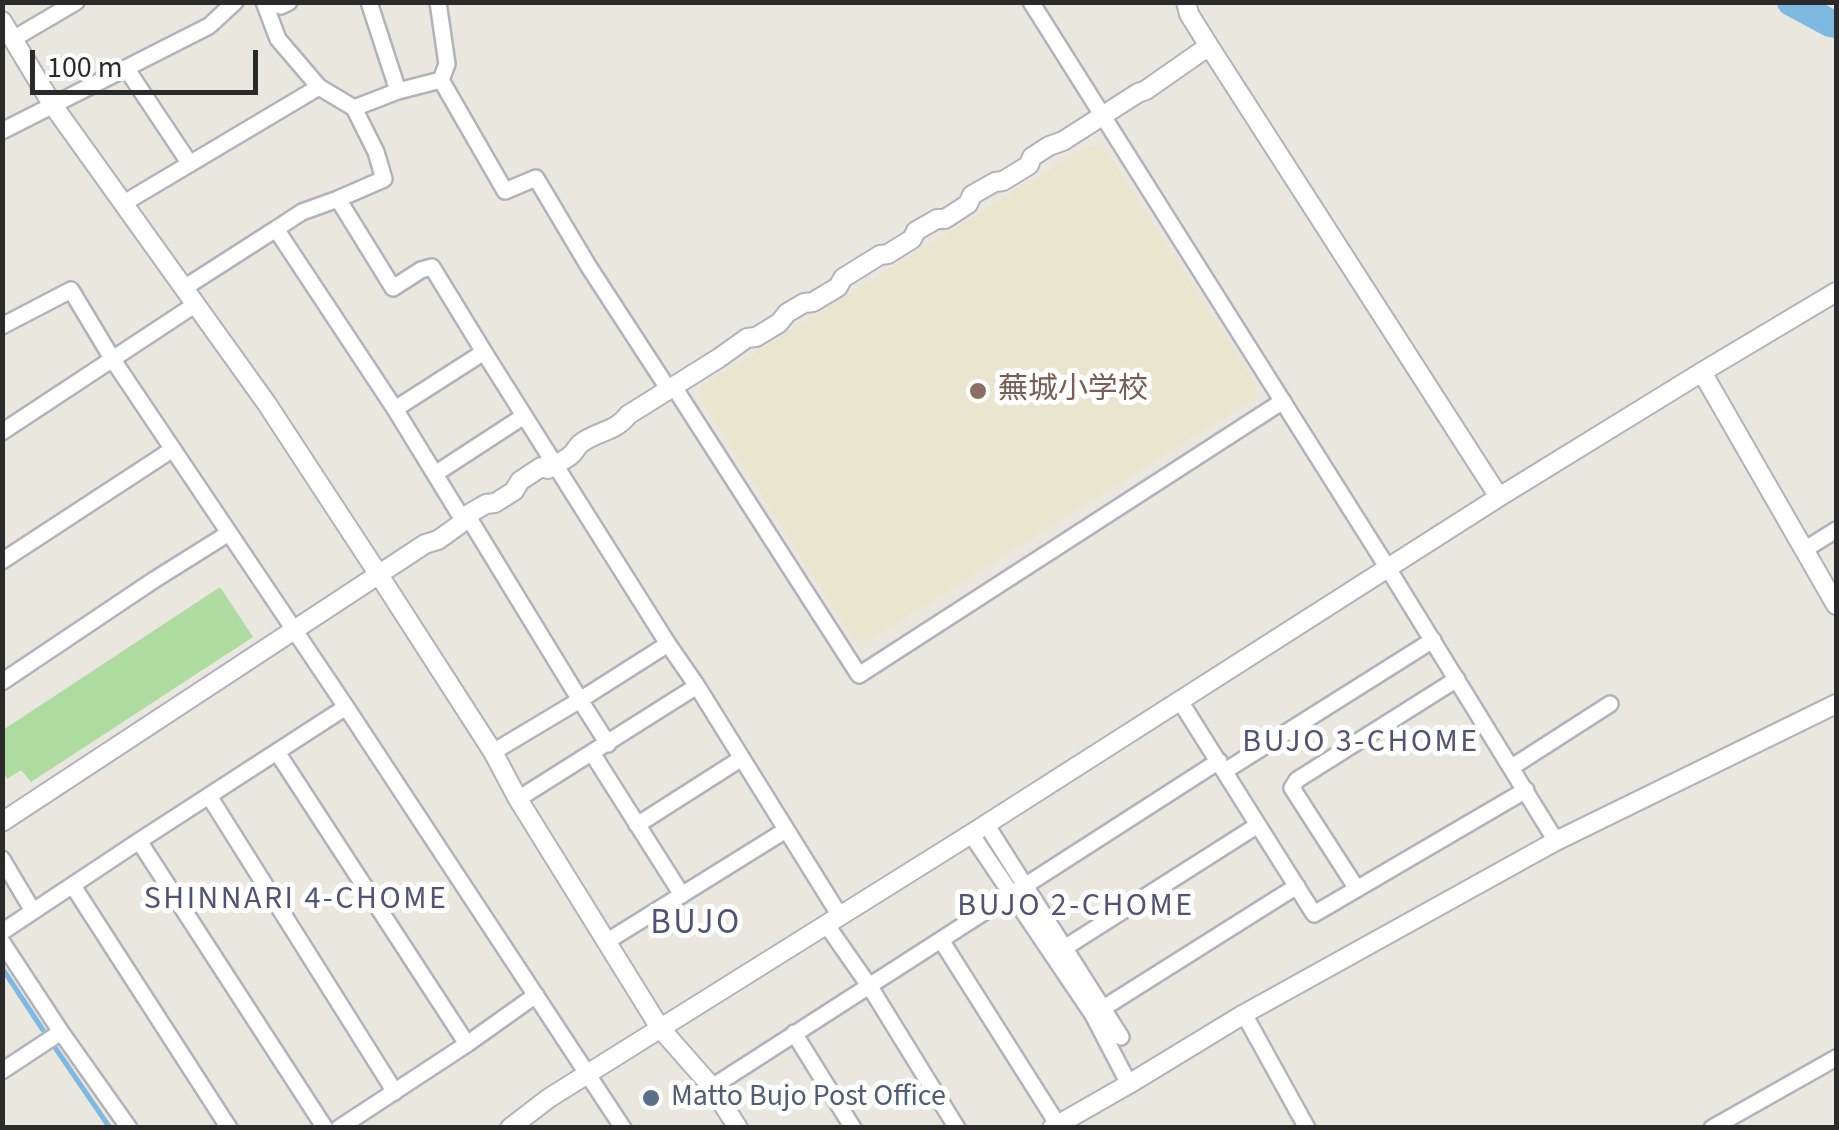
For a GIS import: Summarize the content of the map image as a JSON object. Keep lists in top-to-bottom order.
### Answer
{
  "districts": [
    "BUJO 3-CHOME",
    "SHINNARI 4-CHOME",
    "BUJO 2-CHOME",
    "BUJO"
  ],
  "places": ["蕪城小学校", "Matto Bujo Post Office"],
  "scale_bar": "100 m"
}
